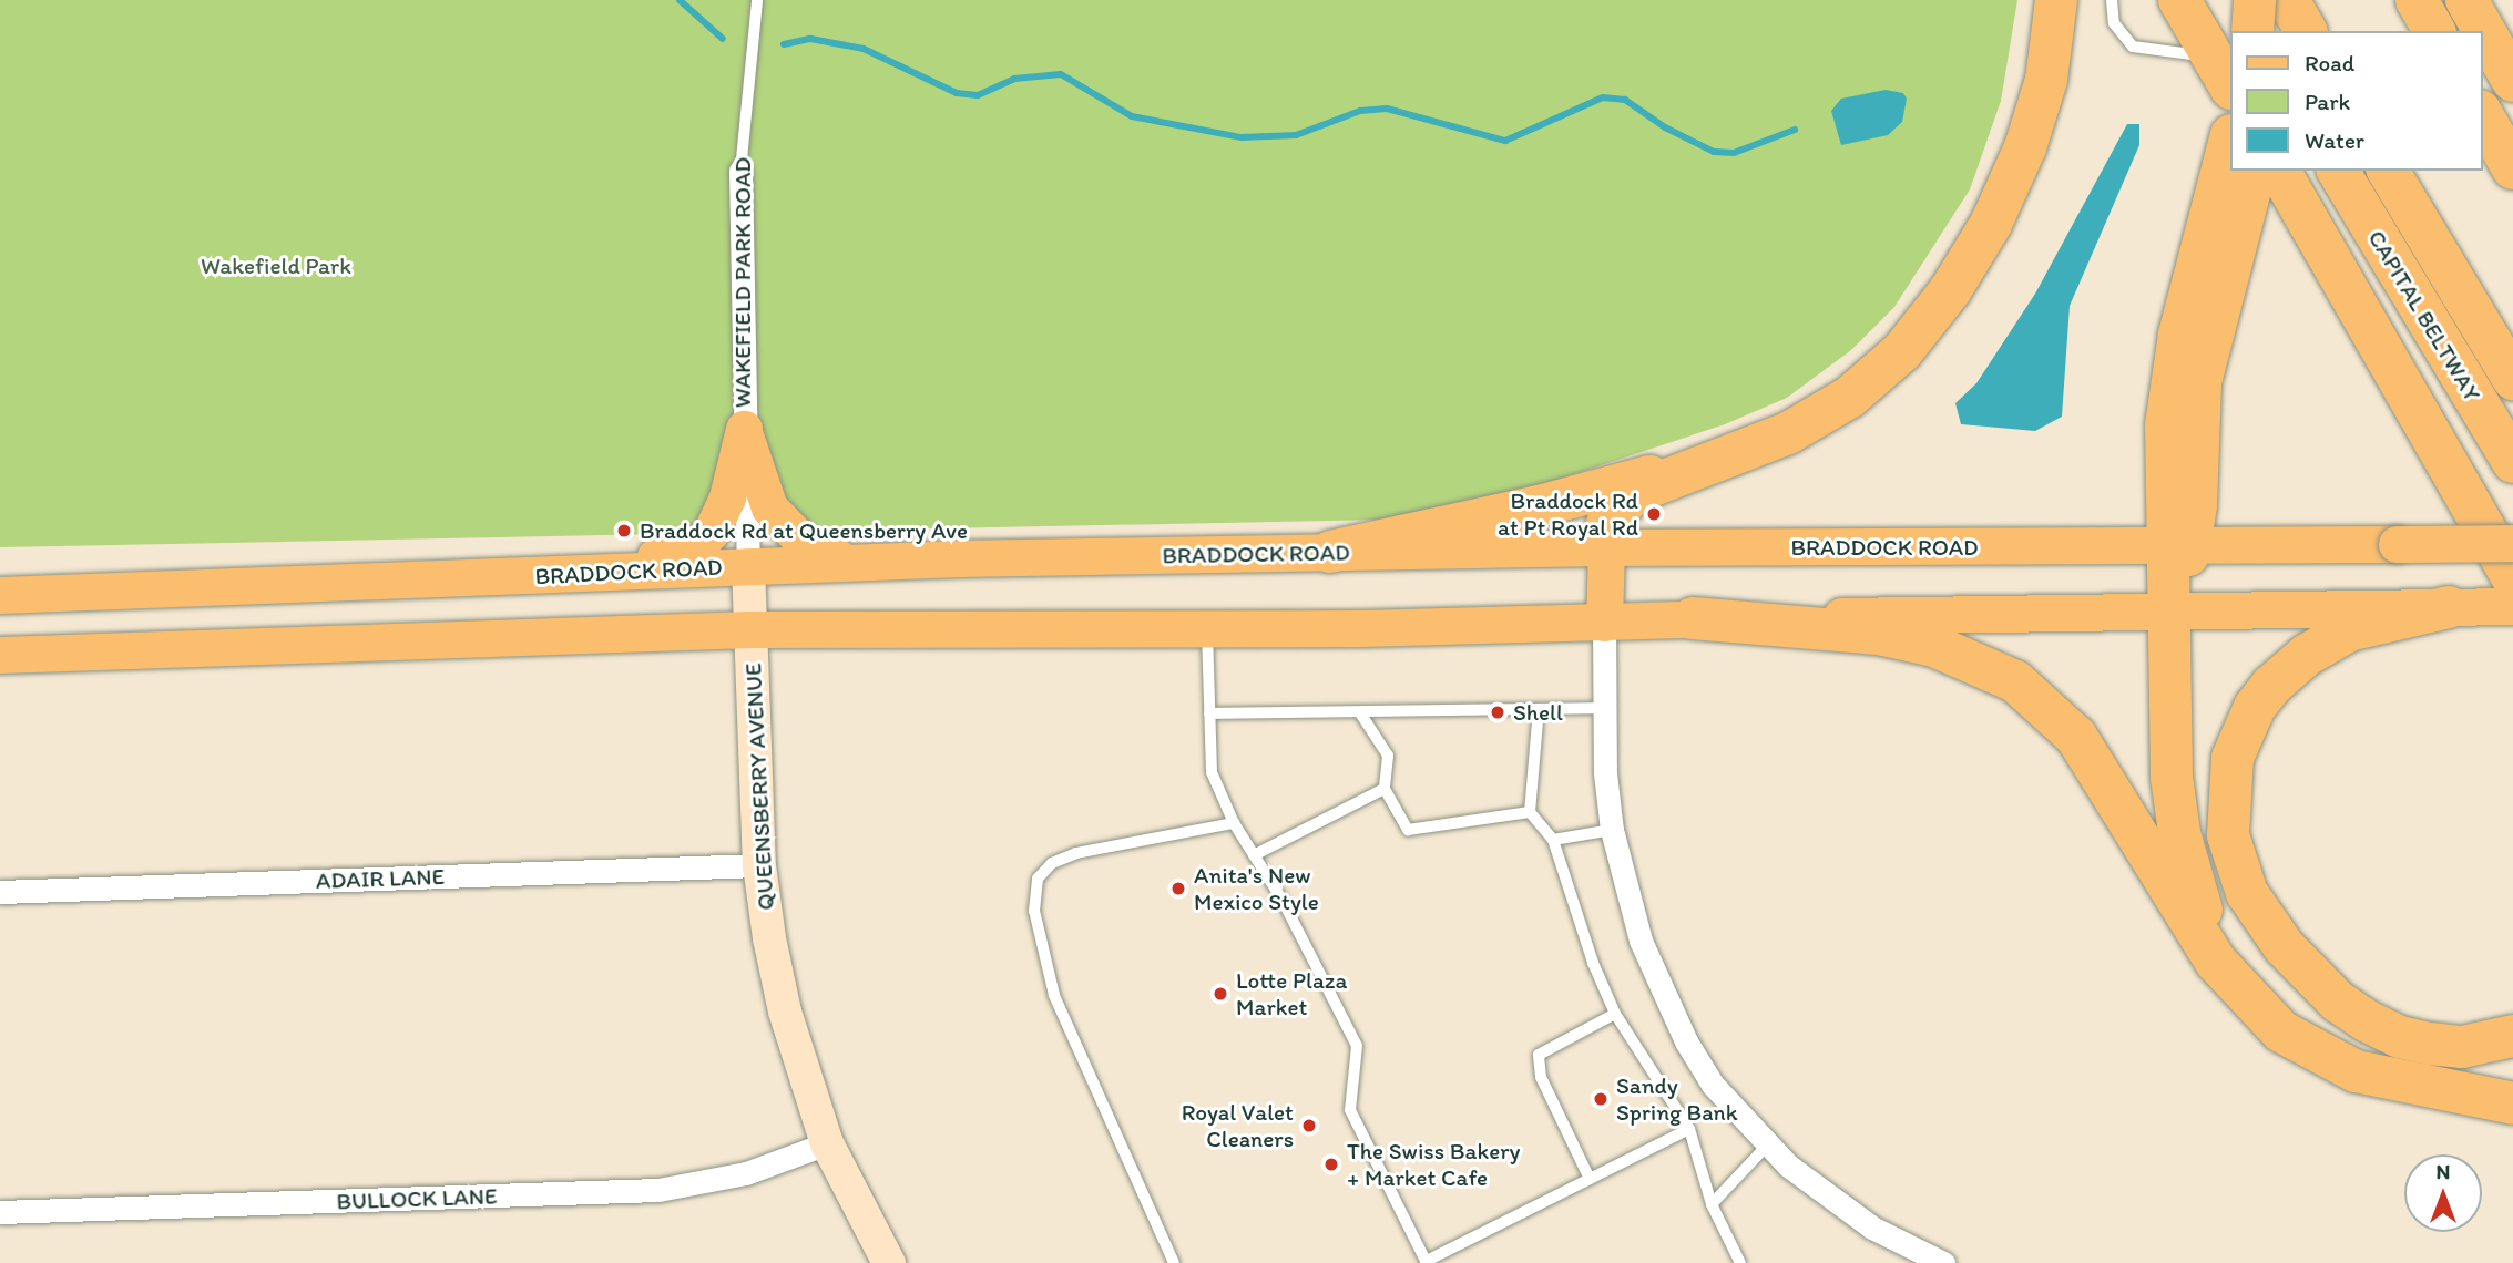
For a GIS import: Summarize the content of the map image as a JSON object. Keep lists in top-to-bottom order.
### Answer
{
  "streets": {
    "highway": ["CAPITAL BELTWAY"],
    "main road": ["BRADDOCK ROAD"],
    "street": [
      "WAKEFIELD PARK ROAD",
      "QUEENSBERRY AVENUE",
      "ADAIR LANE",
      "BULLOCK LANE"
    ]
  },
  "crossings": [
    ["WAKEFIELD PARK ROAD", "BRADDOCK ROAD"],
    ["WAKEFIELD PARK ROAD", "QUEENSBERRY AVENUE"],
    ["BRADDOCK ROAD", "QUEENSBERRY AVENUE"],
    ["QUEENSBERRY AVENUE", "ADAIR LANE"],
    ["QUEENSBERRY AVENUE", "BULLOCK LANE"]
  ],
  "parks": ["Wakefield Park"],
  "places": [
    "Braddock Rd at Pt Royal Rd",
    "Braddock Rd at Queensberry Ave",
    "Shell",
    "Anita's New Mexico Style",
    "Lotte Plaza Market",
    "Sandy Spring Bank",
    "Royal Valet Cleaners",
    "The Swiss Bakery + Market Cafe"
  ],
  "legend": ["Road", "Park", "Water"],
  "north": "top"
}
